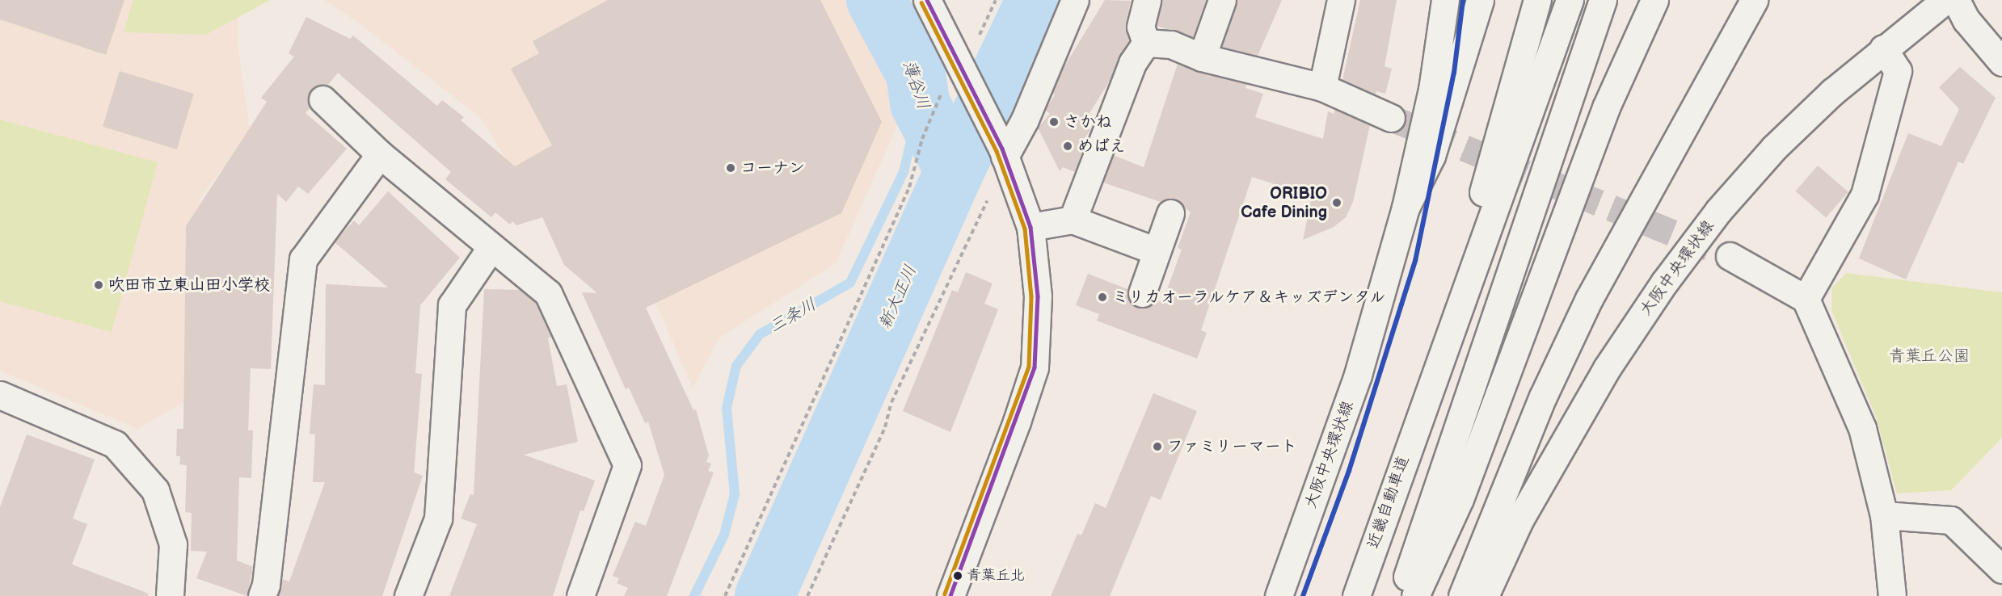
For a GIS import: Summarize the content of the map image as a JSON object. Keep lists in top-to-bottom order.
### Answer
{
  "streets": {
    "main road": ["大阪中央環状線", "近畿自動車道"]
  },
  "water": ["薄谷川", "新大正川", "三条川"],
  "parks": ["青葉丘公園"],
  "places": [
    "さかね",
    "めばえ",
    "コーナン",
    "ORIBIO Cafe Dining",
    "吹田市立東山田小学校",
    "ミリカオーラルケア＆キッズデンタル",
    "ファミリーマート",
    "青葉丘北"
  ]
}
